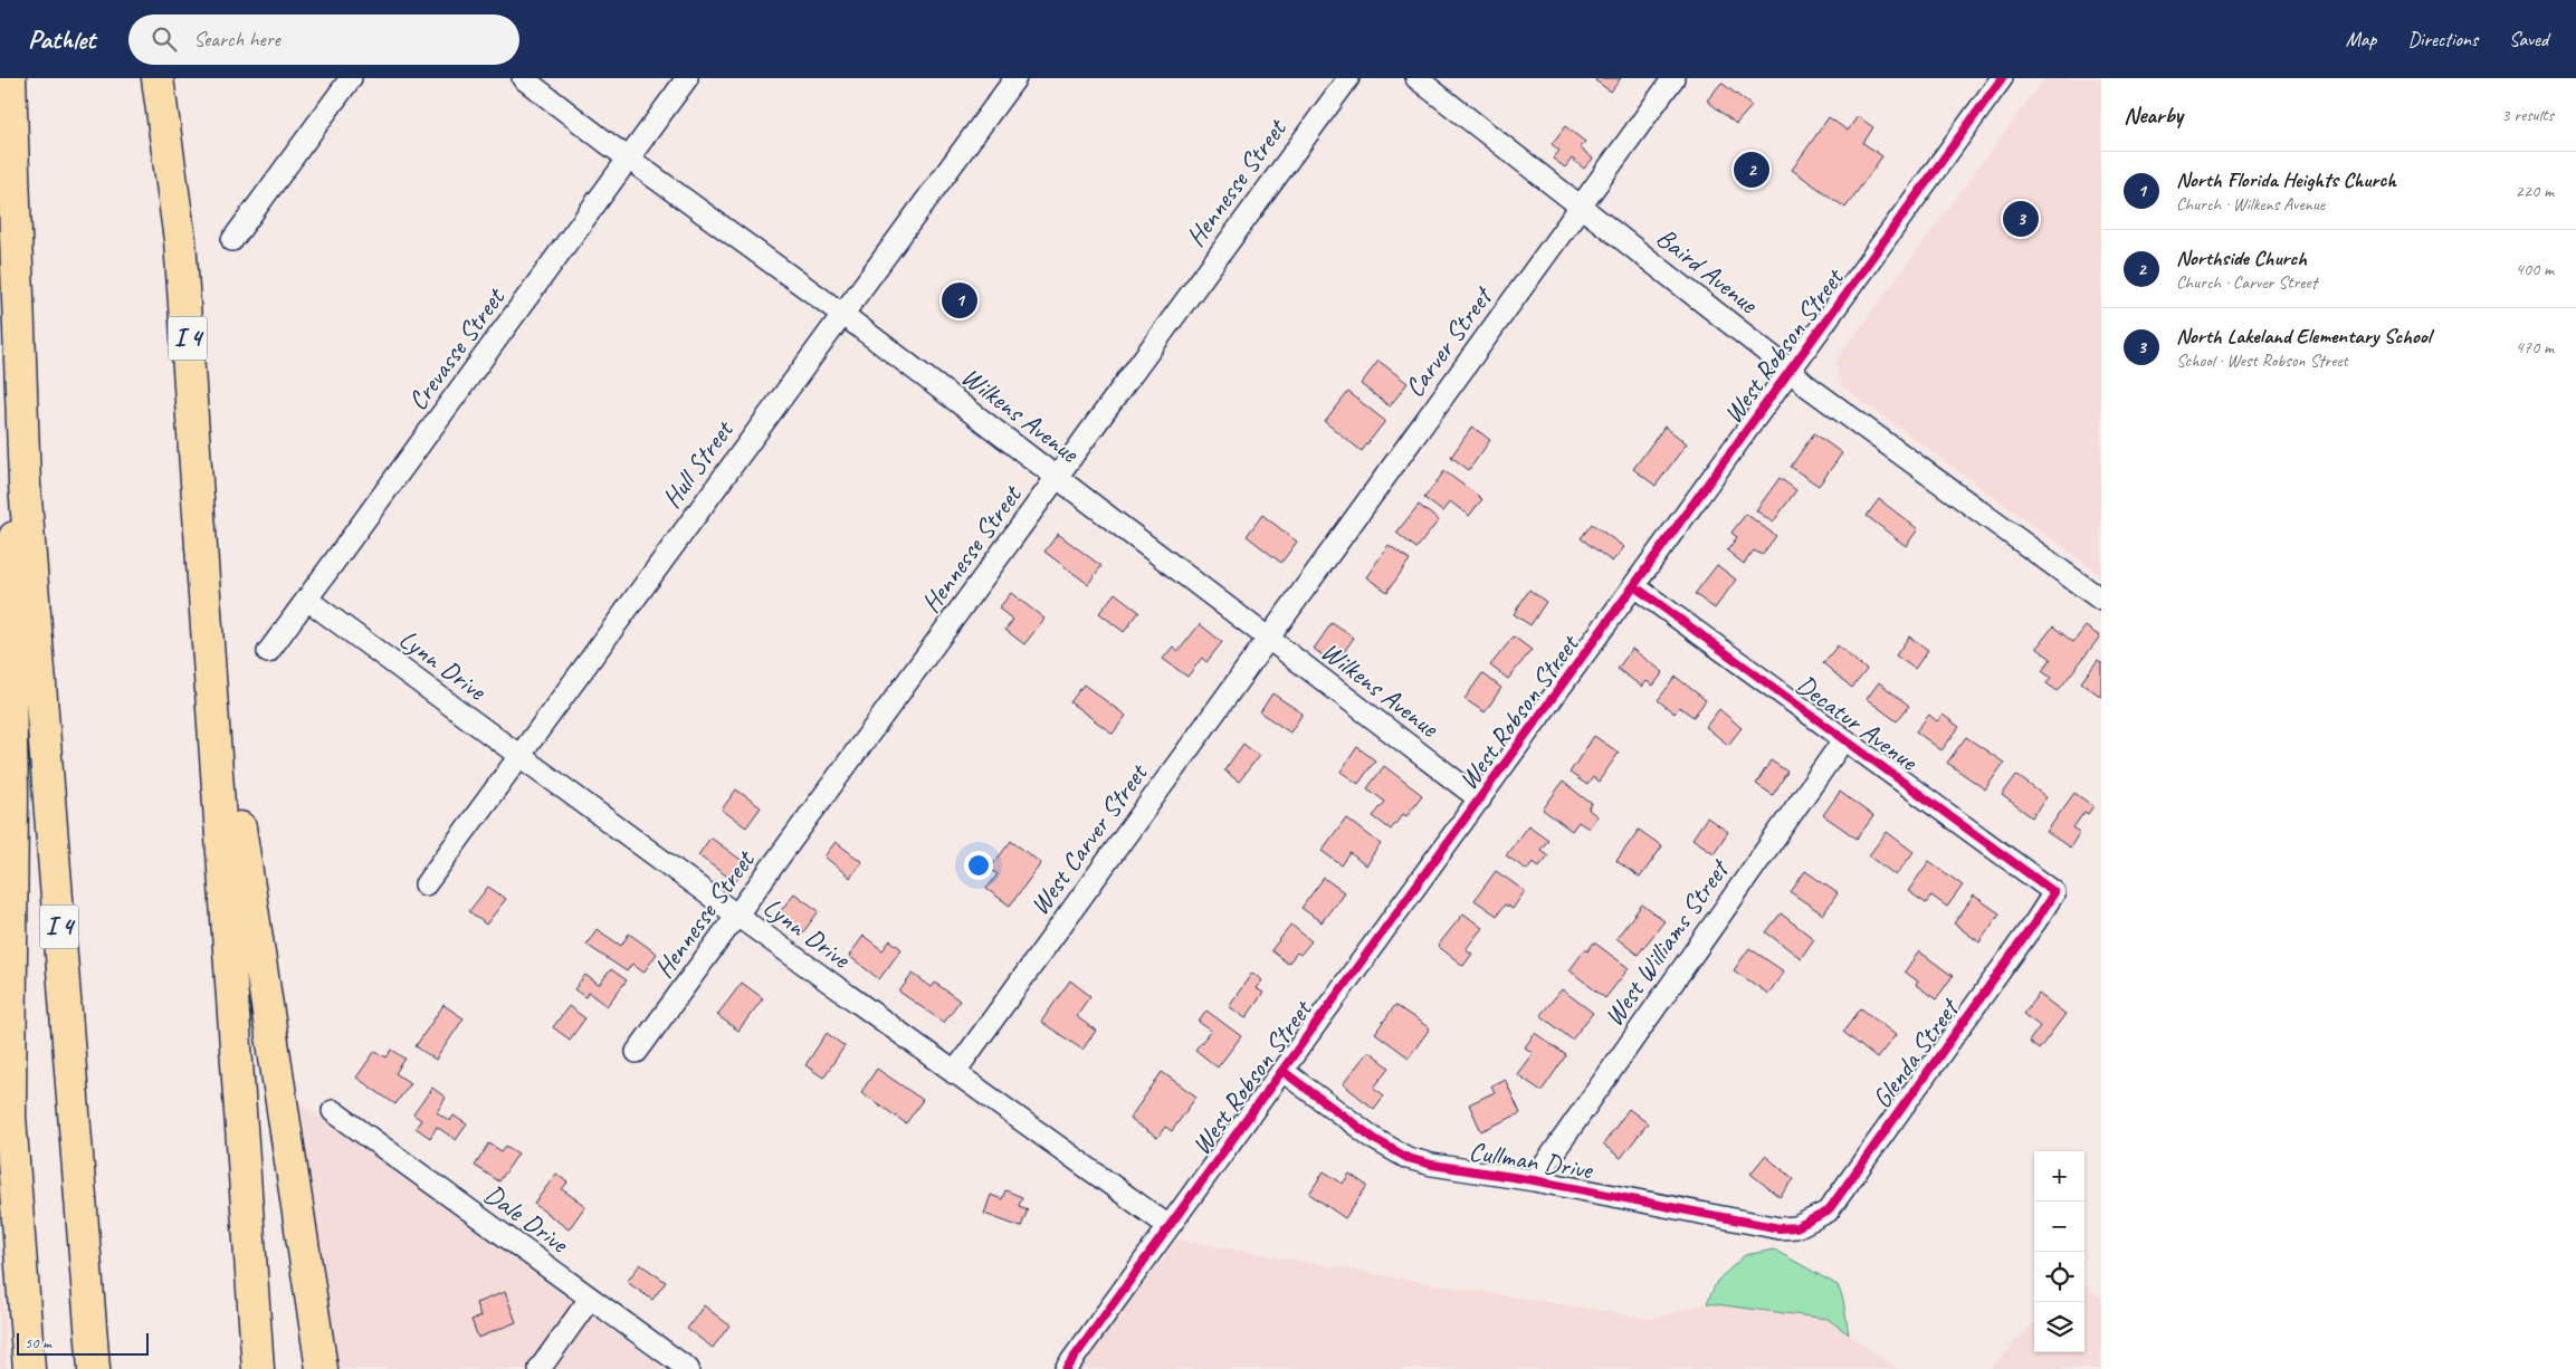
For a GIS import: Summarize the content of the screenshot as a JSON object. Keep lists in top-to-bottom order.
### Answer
{
  "streets": {
    "highway": ["I 4"],
    "street": [
      "Hennesse Street",
      "Baird Avenue",
      "Carver Street",
      "West Robson Street",
      "Crevasse Street",
      "Wilkens Avenue",
      "Hull Street",
      "Lynn Drive",
      "Decatur Avenue",
      "West Carver Street",
      "West Williams Street",
      "Glenda Street",
      "Cullman Drive",
      "Dale Drive"
    ]
  },
  "crossings": [
    ["Hennesse Street", "Wilkens Avenue"],
    ["Hennesse Street", "Lynn Drive"],
    ["Baird Avenue", "Carver Street"],
    ["Baird Avenue", "West Robson Street"],
    ["Carver Street", "Wilkens Avenue"],
    ["Carver Street", "West Carver Street"],
    ["West Robson Street", "Wilkens Avenue"],
    ["West Robson Street", "Lynn Drive"],
    ["West Robson Street", "Decatur Avenue"],
    ["West Robson Street", "Cullman Drive"],
    ["Crevasse Street", "Wilkens Avenue"],
    ["Crevasse Street", "Lynn Drive"],
    ["Wilkens Avenue", "Hull Street"],
    ["Wilkens Avenue", "West Carver Street"],
    ["Hull Street", "Lynn Drive"],
    ["Lynn Drive", "West Carver Street"],
    ["Decatur Avenue", "West Williams Street"],
    ["Decatur Avenue", "Glenda Street"],
    ["West Williams Street", "Cullman Drive"],
    ["Glenda Street", "Cullman Drive"]
  ],
  "scale_bar": "50 m",
  "page": {
    "header": "Pathlet",
    "search": "Search here",
    "nav": ["Map", "Directions", "Saved"],
    "heading": ["Nearby", "3 results"],
    "pins": ["2", "3", "1"],
    "list": [
      {
        "mark": "1",
        "name": "North Florida Heights Church",
        "note": "Church · Wilkens Avenue",
        "value": "220 m"
      },
      {
        "mark": "2",
        "name": "Northside Church",
        "note": "Church · Carver Street",
        "value": "400 m"
      },
      {
        "mark": "3",
        "name": "North Lakeland Elementary School",
        "note": "School · West Robson Street",
        "value": "470 m"
      }
    ],
    "map_buttons": ["+", "−"],
    "scale": "50 m"
  }
}
